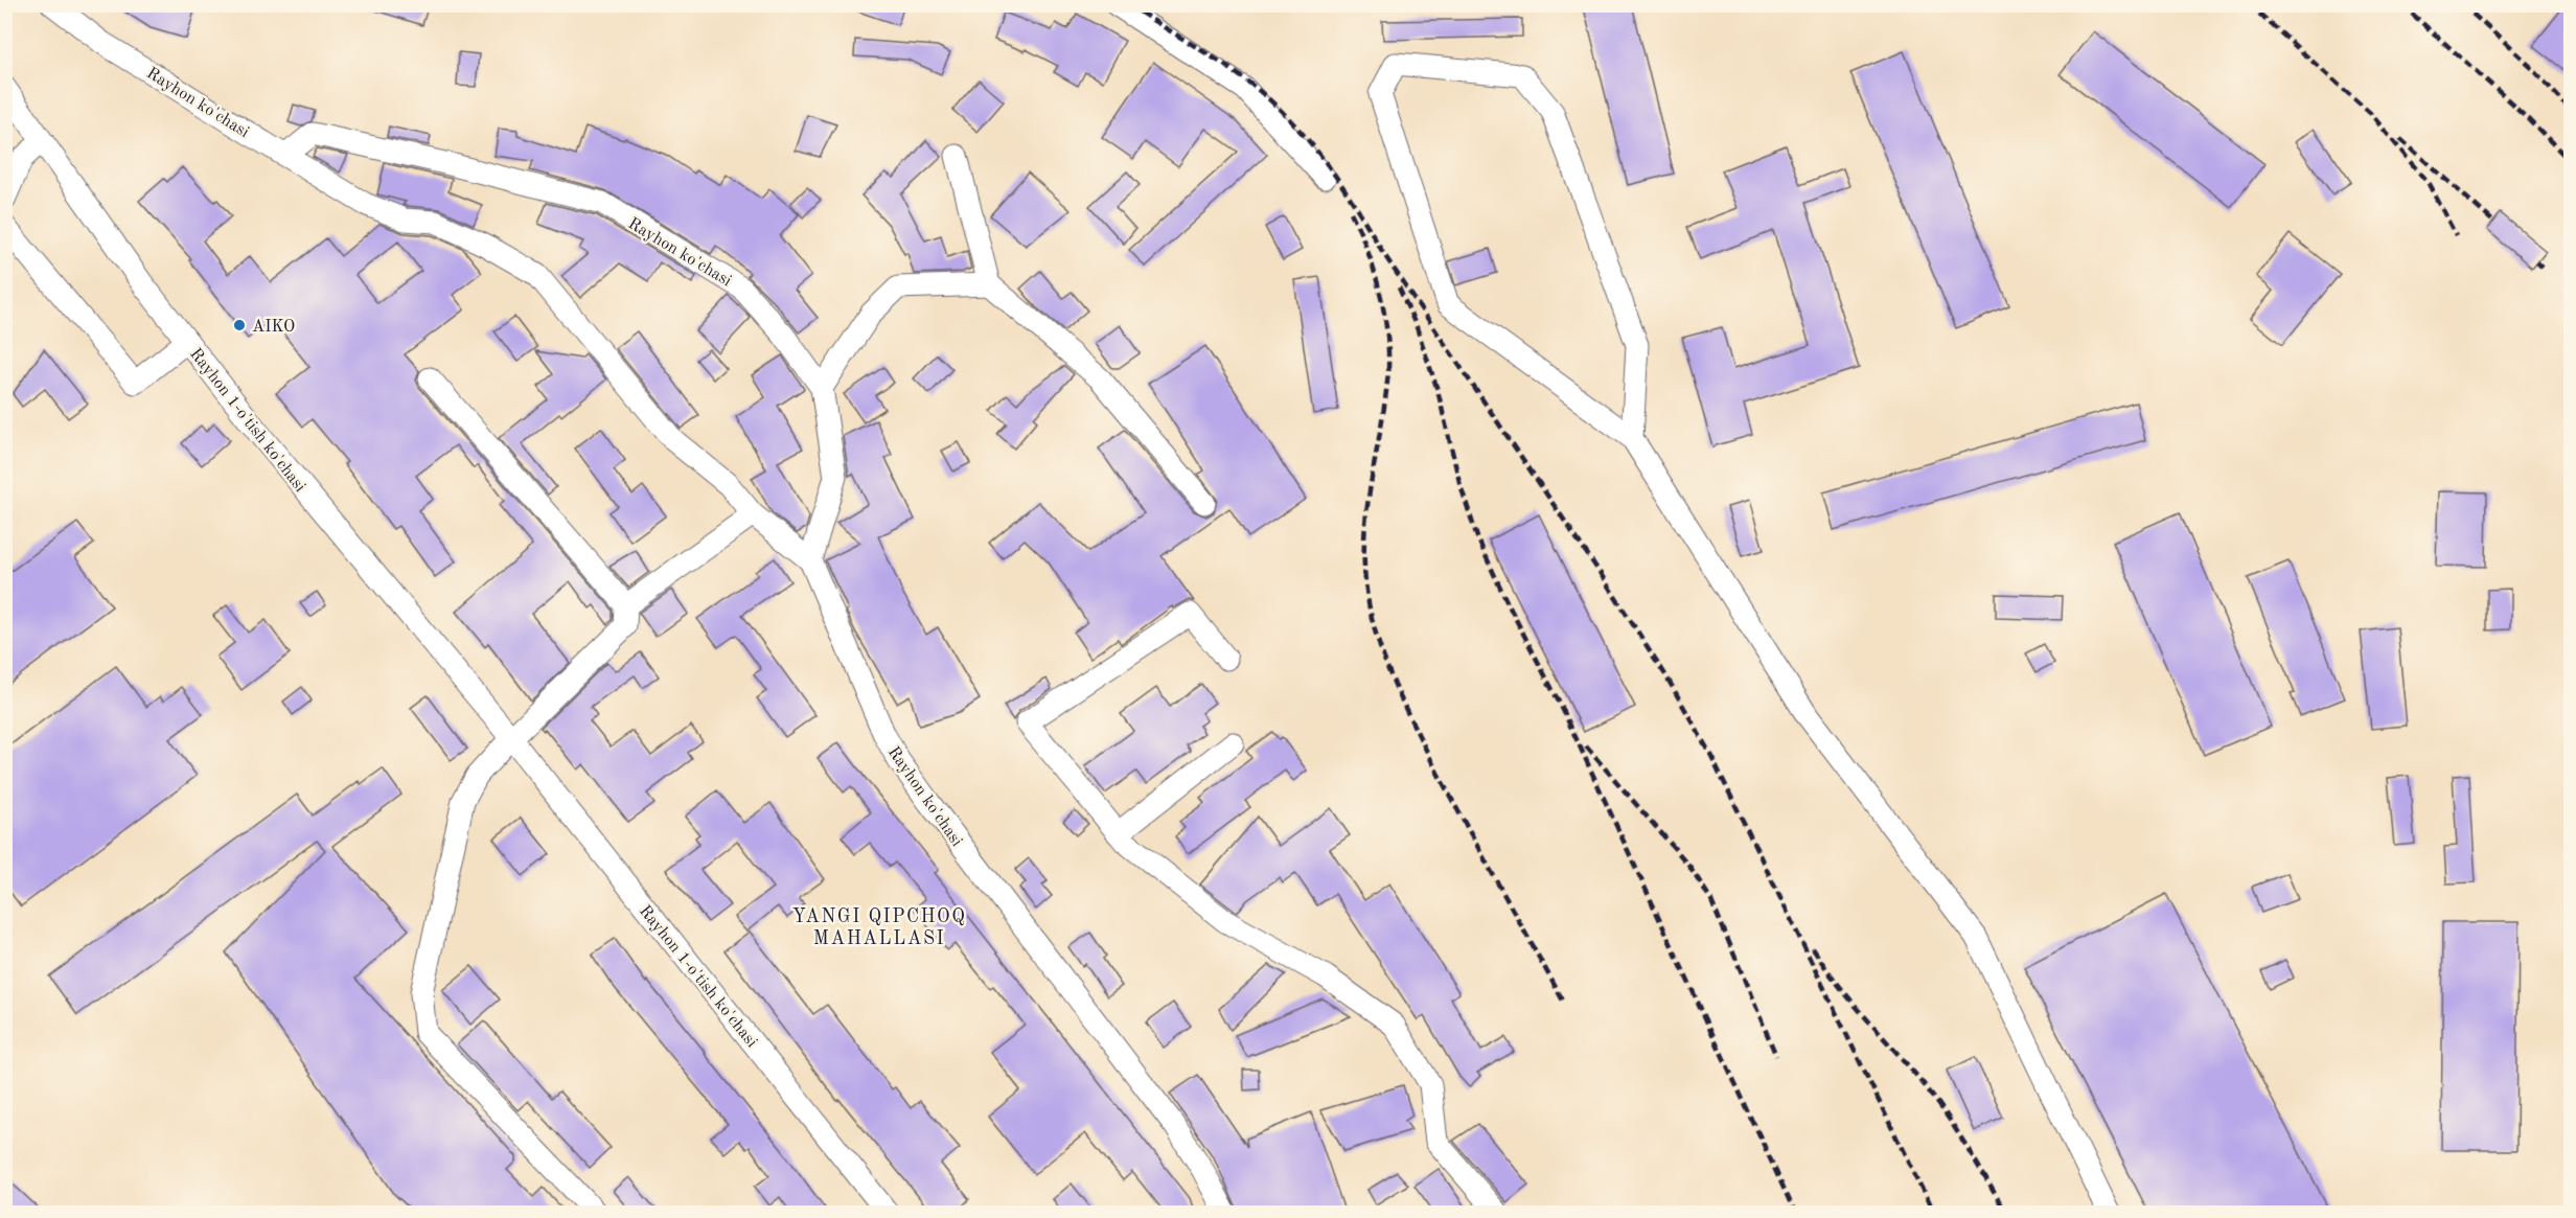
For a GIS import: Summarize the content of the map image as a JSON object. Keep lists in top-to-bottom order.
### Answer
{
  "streets": {
    "street": ["Rayhon ko'chasi", "Rayhon 1-o'tish ko'chasi"]
  },
  "districts": ["YANGI QIPCHOQ MAHALLASI"],
  "places": ["AIKO"]
}
